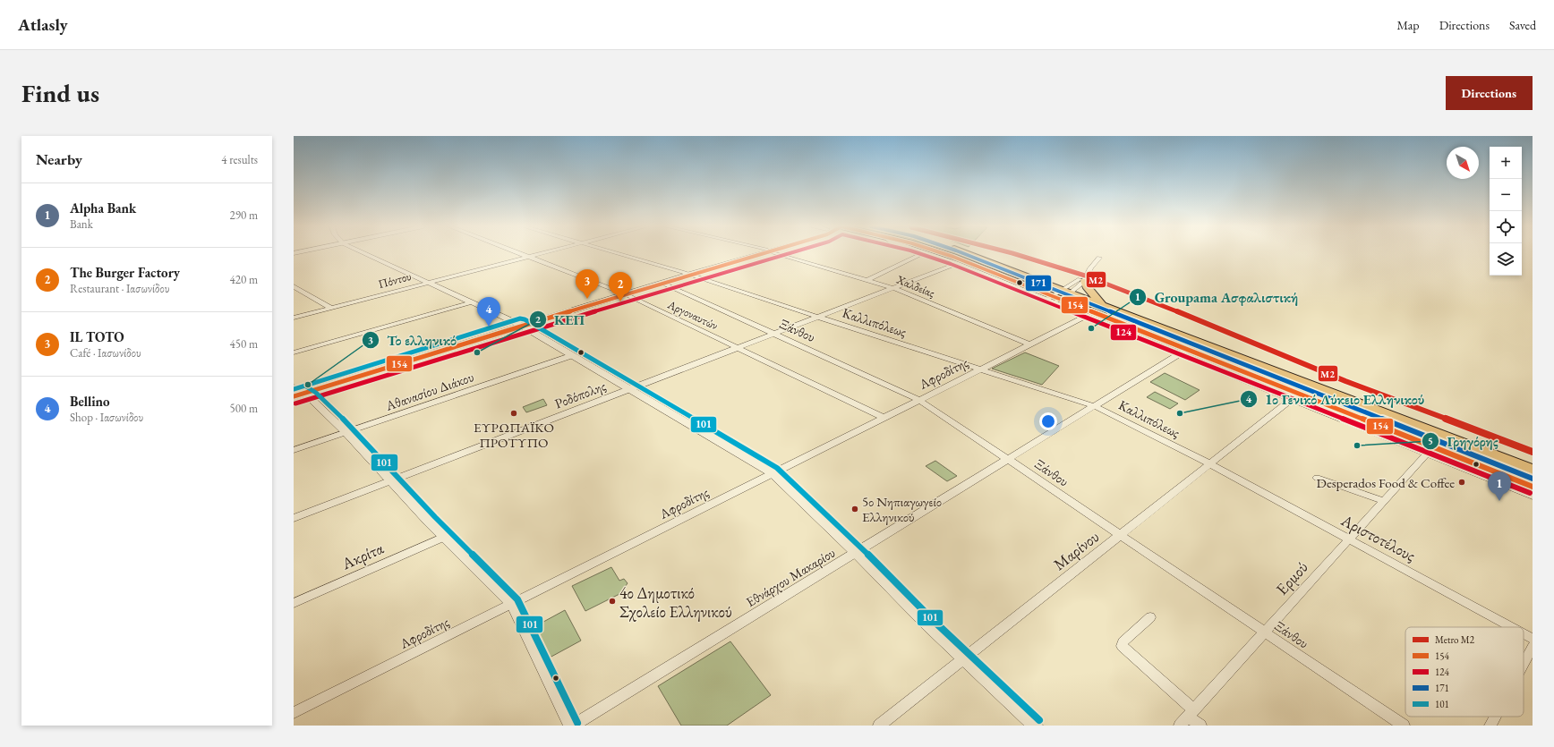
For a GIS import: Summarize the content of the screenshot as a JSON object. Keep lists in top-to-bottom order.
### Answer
{
  "streets": {
    "street": [
      "Πόντου",
      "Χαλδείας",
      "Αργοναυτών",
      "Καλλιπόλεως",
      "Ξάνθου",
      "Αφροδίτης",
      "Αθανασίου Διάκου",
      "Ροδόπολης",
      "Αριστοτέλους",
      "Μαρίνου",
      "Ακρίτα",
      "Εθνάρχου Μακαρίου",
      "Ερμού"
    ]
  },
  "crossings": [
    ["Πόντου", "Αργοναυτών"],
    ["Χαλδείας", "Αφροδίτης"],
    ["Χαλδείας", "Ροδόπολης"],
    ["Αργοναυτών", "Αφροδίτης"],
    ["Αργοναυτών", "Ροδόπολης"],
    ["Καλλιπόλεως", "Αφροδίτης"],
    ["Καλλιπόλεως", "Ροδόπολης"],
    ["Καλλιπόλεως", "Αριστοτέλους"],
    ["Καλλιπόλεως", "Μαρίνου"],
    ["Καλλιπόλεως", "Εθνάρχου Μακαρίου"],
    ["Ξάνθου", "Αφροδίτης"],
    ["Ξάνθου", "Ροδόπολης"],
    ["Ξάνθου", "Μαρίνου"],
    ["Ξάνθου", "Εθνάρχου Μακαρίου"],
    ["Ξάνθου", "Ερμού"],
    ["Αριστοτέλους", "Μαρίνου"],
    ["Αριστοτέλους", "Ερμού"]
  ],
  "places": [
    "Groupama Ασφαλιστική",
    "ΚΕΠ",
    "Το ελληνικό",
    "ΕΥΡΩΠΑΪΚΟ ΠΡΟΤΥΠΟ",
    "1ο Γενικό Λύκειο Ελληνικού",
    "Γρηγόρης",
    "Desperados Food & Coffee",
    "5ο Νηπιαγωγείο Ελληνικού",
    "4ο Δημοτικό Σχολείο Ελληνικού"
  ],
  "lines": [
    "metro line Μ2",
    "transit line 154",
    "transit line 124",
    "transit line 171",
    "transit line 101"
  ],
  "legend": [
    "Metro Μ2",
    "154",
    "124",
    "171",
    "101"
  ],
  "north": "bottom right",
  "page": {
    "header": "Atlasly",
    "nav": ["Map", "Directions", "Saved"],
    "buttons": "Directions",
    "title": "Find us",
    "heading": ["Nearby", "4 results"],
    "map_buttons": ["+", "−"],
    "list": [
      {
        "mark": "1",
        "name": "Alpha Bank",
        "note": "Bank",
        "value": "290 m"
      },
      {
        "mark": "2",
        "name": "The Burger Factory",
        "note": "Restaurant · Ιασωνίδου",
        "value": "420 m"
      },
      {
        "mark": "3",
        "name": "IL TOTO",
        "note": "Café · Ιασωνίδου",
        "value": "450 m"
      },
      {
        "mark": "4",
        "name": "Bellino",
        "note": "Shop · Ιασωνίδου",
        "value": "500 m"
      }
    ],
    "pins": [
      "3",
      "2",
      "4",
      "1"
    ]
  }
}
